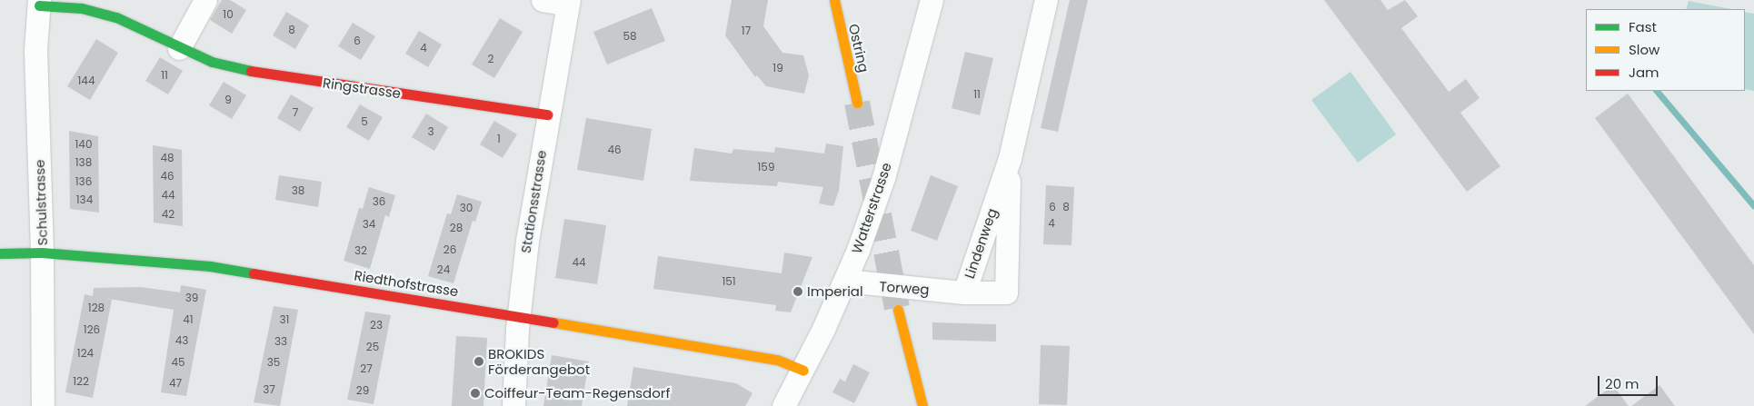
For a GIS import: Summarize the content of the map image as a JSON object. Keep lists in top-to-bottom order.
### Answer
{
  "streets": {
    "street": [
      "Ostring",
      "Ringstrasse",
      "Stationsstrasse",
      "Schulstrasse",
      "Watterstrasse",
      "Lindenweg",
      "Riedthofstrasse",
      "Torweg"
    ]
  },
  "crossings": [
    ["Ringstrasse", "Stationsstrasse"],
    ["Ringstrasse", "Schulstrasse"],
    ["Stationsstrasse", "Riedthofstrasse"],
    ["Schulstrasse", "Riedthofstrasse"],
    ["Watterstrasse", "Riedthofstrasse"],
    ["Watterstrasse", "Torweg"],
    ["Lindenweg", "Torweg"]
  ],
  "places": ["Imperial", "BROKIDS Förderangebot", "Coiffeur-Team-Regensdorf"],
  "house_numbers": [
    "10",
    "8",
    "17",
    "58",
    "6",
    "4",
    "2",
    "19",
    "11",
    "144",
    "11",
    "9",
    "7",
    "5",
    "3",
    "1",
    "140",
    "46",
    "48",
    "138",
    "159",
    "46",
    "136",
    "38",
    "44",
    "134",
    "36",
    "6",
    "8",
    "30",
    "42",
    "4",
    "34",
    "28",
    "26",
    "32",
    "44",
    "24",
    "151",
    "39",
    "128",
    "41",
    "31",
    "23",
    "126",
    "43",
    "33",
    "25",
    "124",
    "45",
    "35",
    "27",
    "122",
    "47",
    "37",
    "29"
  ],
  "legend": ["Fast", "Slow", "Jam"],
  "scale_bar": "20 m"
}
